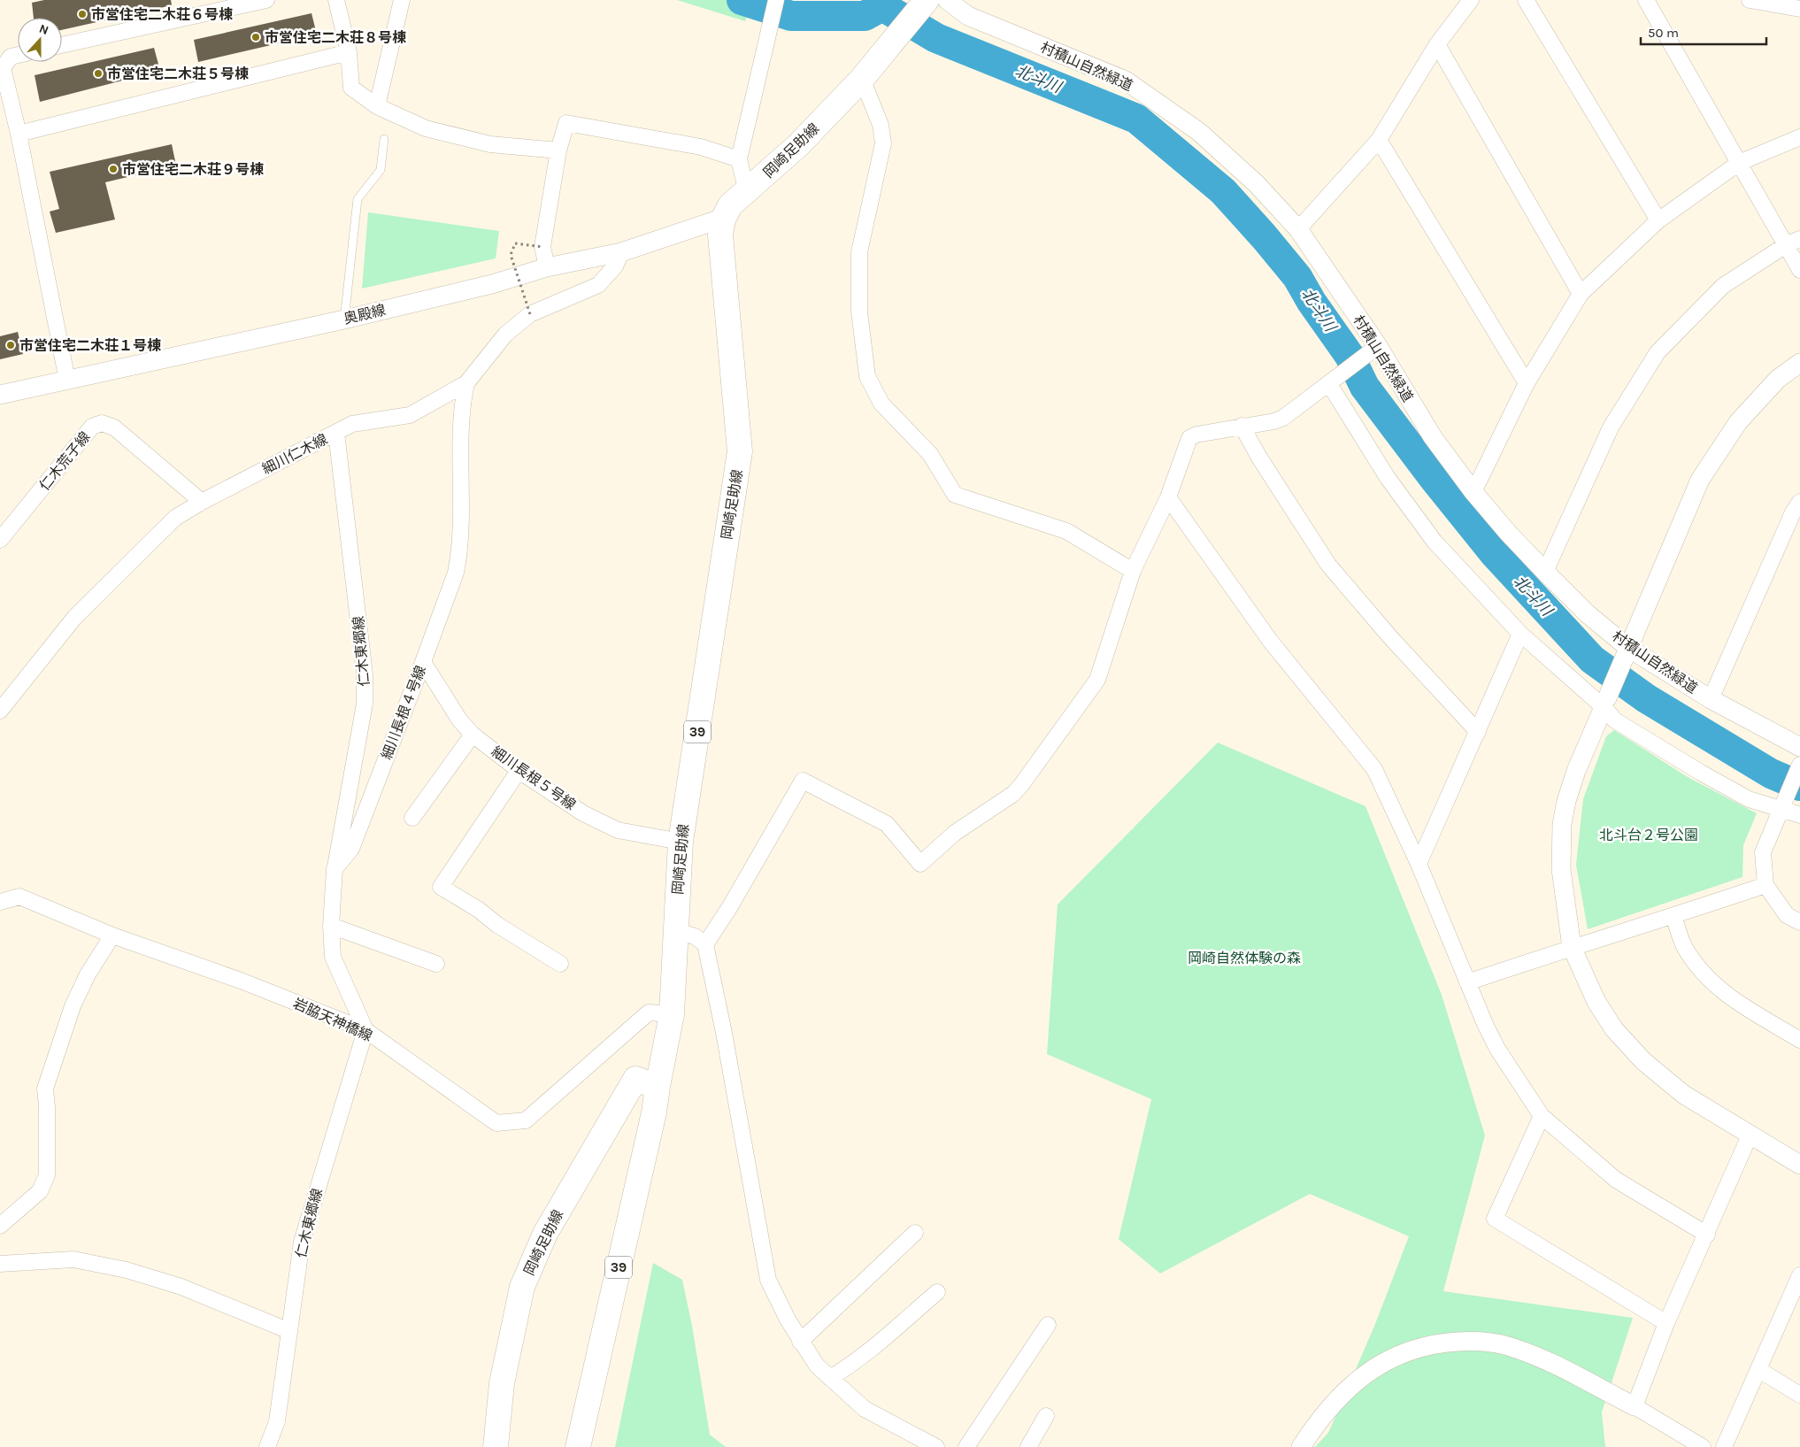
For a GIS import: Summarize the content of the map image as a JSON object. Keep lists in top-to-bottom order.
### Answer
{
  "streets": {
    "main road": ["岡崎足助線", "39"],
    "street": [
      "村積山自然緑道",
      "奥殿線",
      "細川仁木線",
      "仁木荒子線",
      "仁木東郷線",
      "細川長根４号線",
      "細川長根５号線",
      "岩脇天神橋線"
    ]
  },
  "crossings": [
    ["岡崎足助線", "奥殿線"],
    ["岡崎足助線", "細川長根５号線"],
    ["岡崎足助線", "岩脇天神橋線"],
    ["奥殿線", "細川仁木線"],
    ["細川仁木線", "仁木荒子線"],
    ["細川仁木線", "仁木東郷線"],
    ["細川仁木線", "細川長根４号線"],
    ["仁木東郷線", "細川長根４号線"],
    ["仁木東郷線", "岩脇天神橋線"],
    ["細川長根４号線", "細川長根５号線"]
  ],
  "water": ["北斗川"],
  "parks": ["北斗台２号公園", "岡崎自然体験の森"],
  "places": [
    "市営住宅二木荘６号棟",
    "市営住宅二木荘８号棟",
    "市営住宅二木荘５号棟",
    "市営住宅二木荘９号棟",
    "市営住宅二木荘１号棟"
  ],
  "scale_bar": "50 m",
  "north": "top"
}
